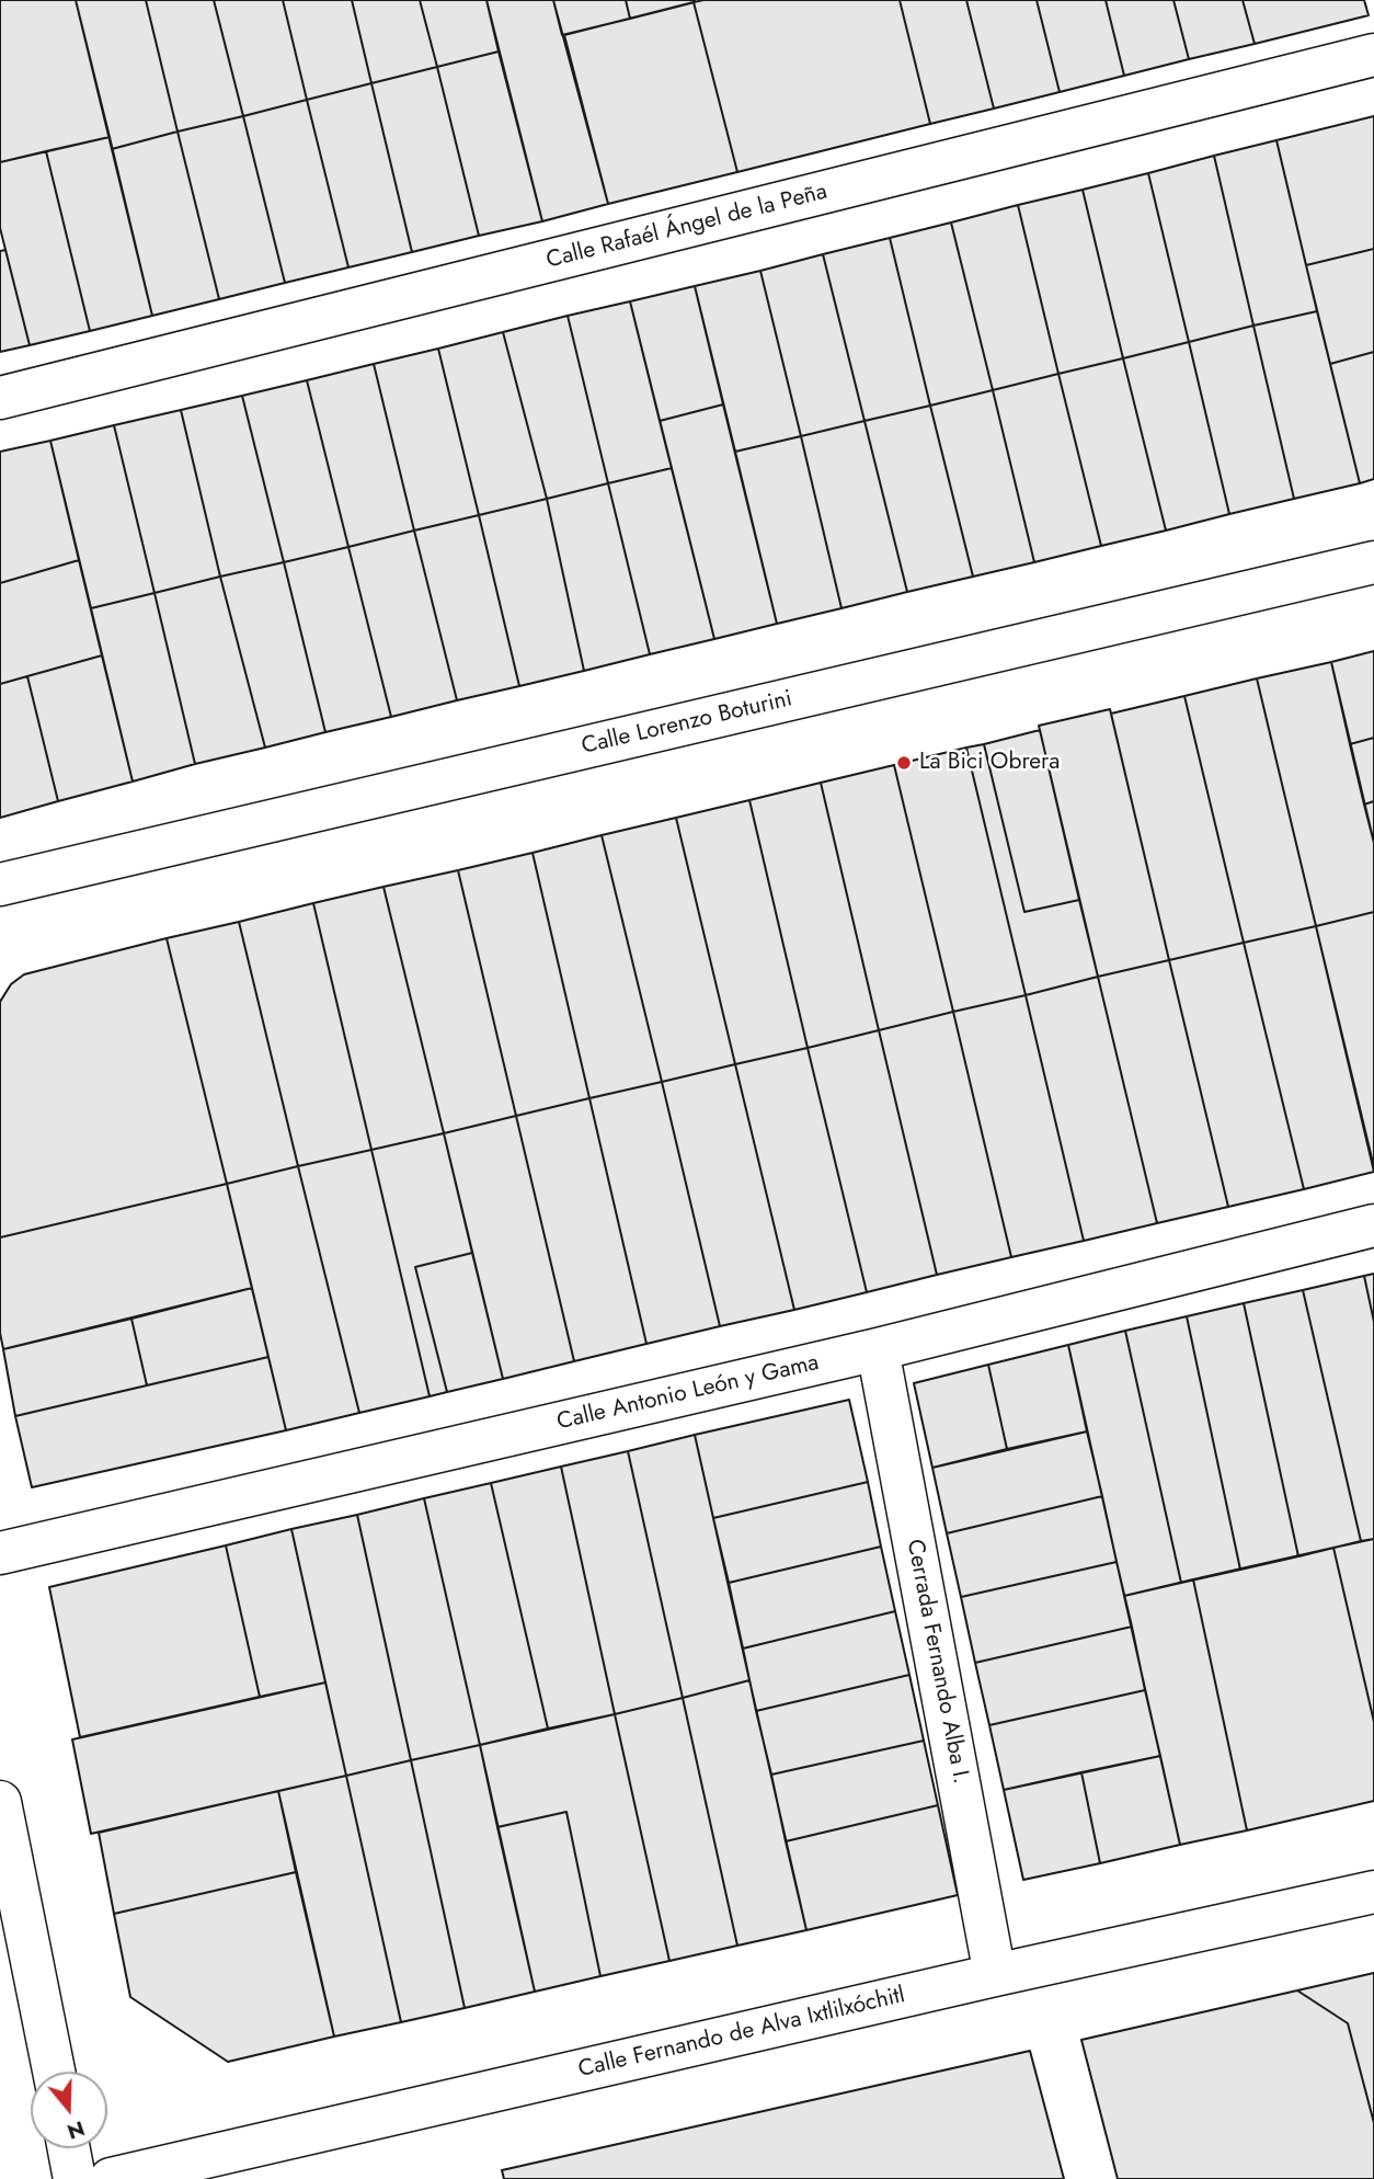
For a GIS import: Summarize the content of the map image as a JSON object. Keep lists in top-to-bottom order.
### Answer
{
  "streets": {
    "street": [
      "Calle Rafaél Ángel de la Peña",
      "Calle Lorenzo Boturini",
      "Calle Antonio León y Gama",
      "Cerrada Fernando Alba I.",
      "Calle Fernando de Alva Ixtlilxóchitl"
    ]
  },
  "crossings": [
    ["Calle Antonio León y Gama", "Cerrada Fernando Alba I."],
    ["Cerrada Fernando Alba I.", "Calle Fernando de Alva Ixtlilxóchitl"]
  ],
  "places": ["La Bici Obrera"],
  "north": "bottom"
}
